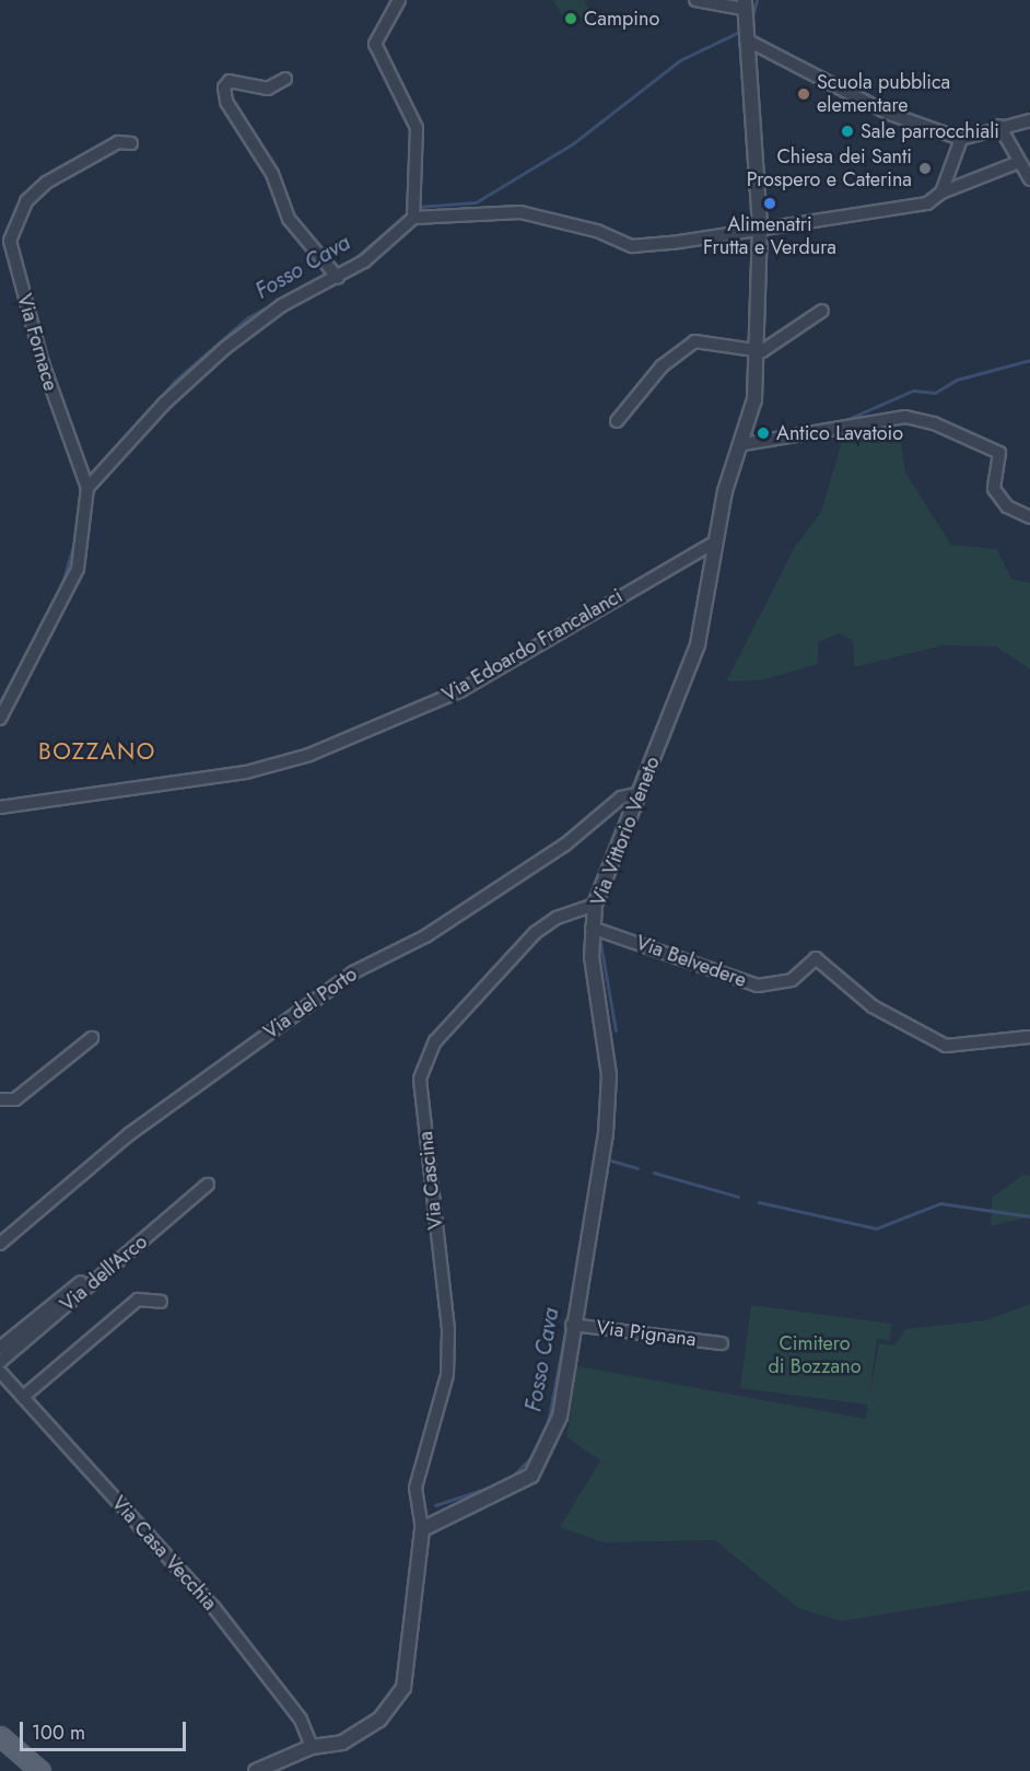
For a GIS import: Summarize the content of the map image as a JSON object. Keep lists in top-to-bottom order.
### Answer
{
  "streets": {
    "street": [
      "Via Fornace",
      "Via Edoardo Francalanci",
      "Via Vittorio Veneto",
      "Via Belvedere",
      "Via del Porto",
      "Via Cascina",
      "Via dell'Arco",
      "Via Pignana",
      "Via Casa Vecchia"
    ]
  },
  "crossings": [
    ["Via Edoardo Francalanci", "Via Vittorio Veneto"],
    ["Via Vittorio Veneto", "Via Belvedere"],
    ["Via Vittorio Veneto", "Via del Porto"],
    ["Via Vittorio Veneto", "Via Cascina"],
    ["Via Vittorio Veneto", "Via Pignana"]
  ],
  "districts": ["BOZZANO"],
  "water": ["Fosso Cava"],
  "parks": ["Cimitero di Bozzano"],
  "places": [
    "Campino",
    "Scuola pubblica elementare",
    "Sale parrocchiali",
    "Chiesa dei Santi Prospero e Caterina",
    "Alimenatri Frutta e Verdura",
    "Antico Lavatoio"
  ],
  "scale_bar": "100 m"
}
